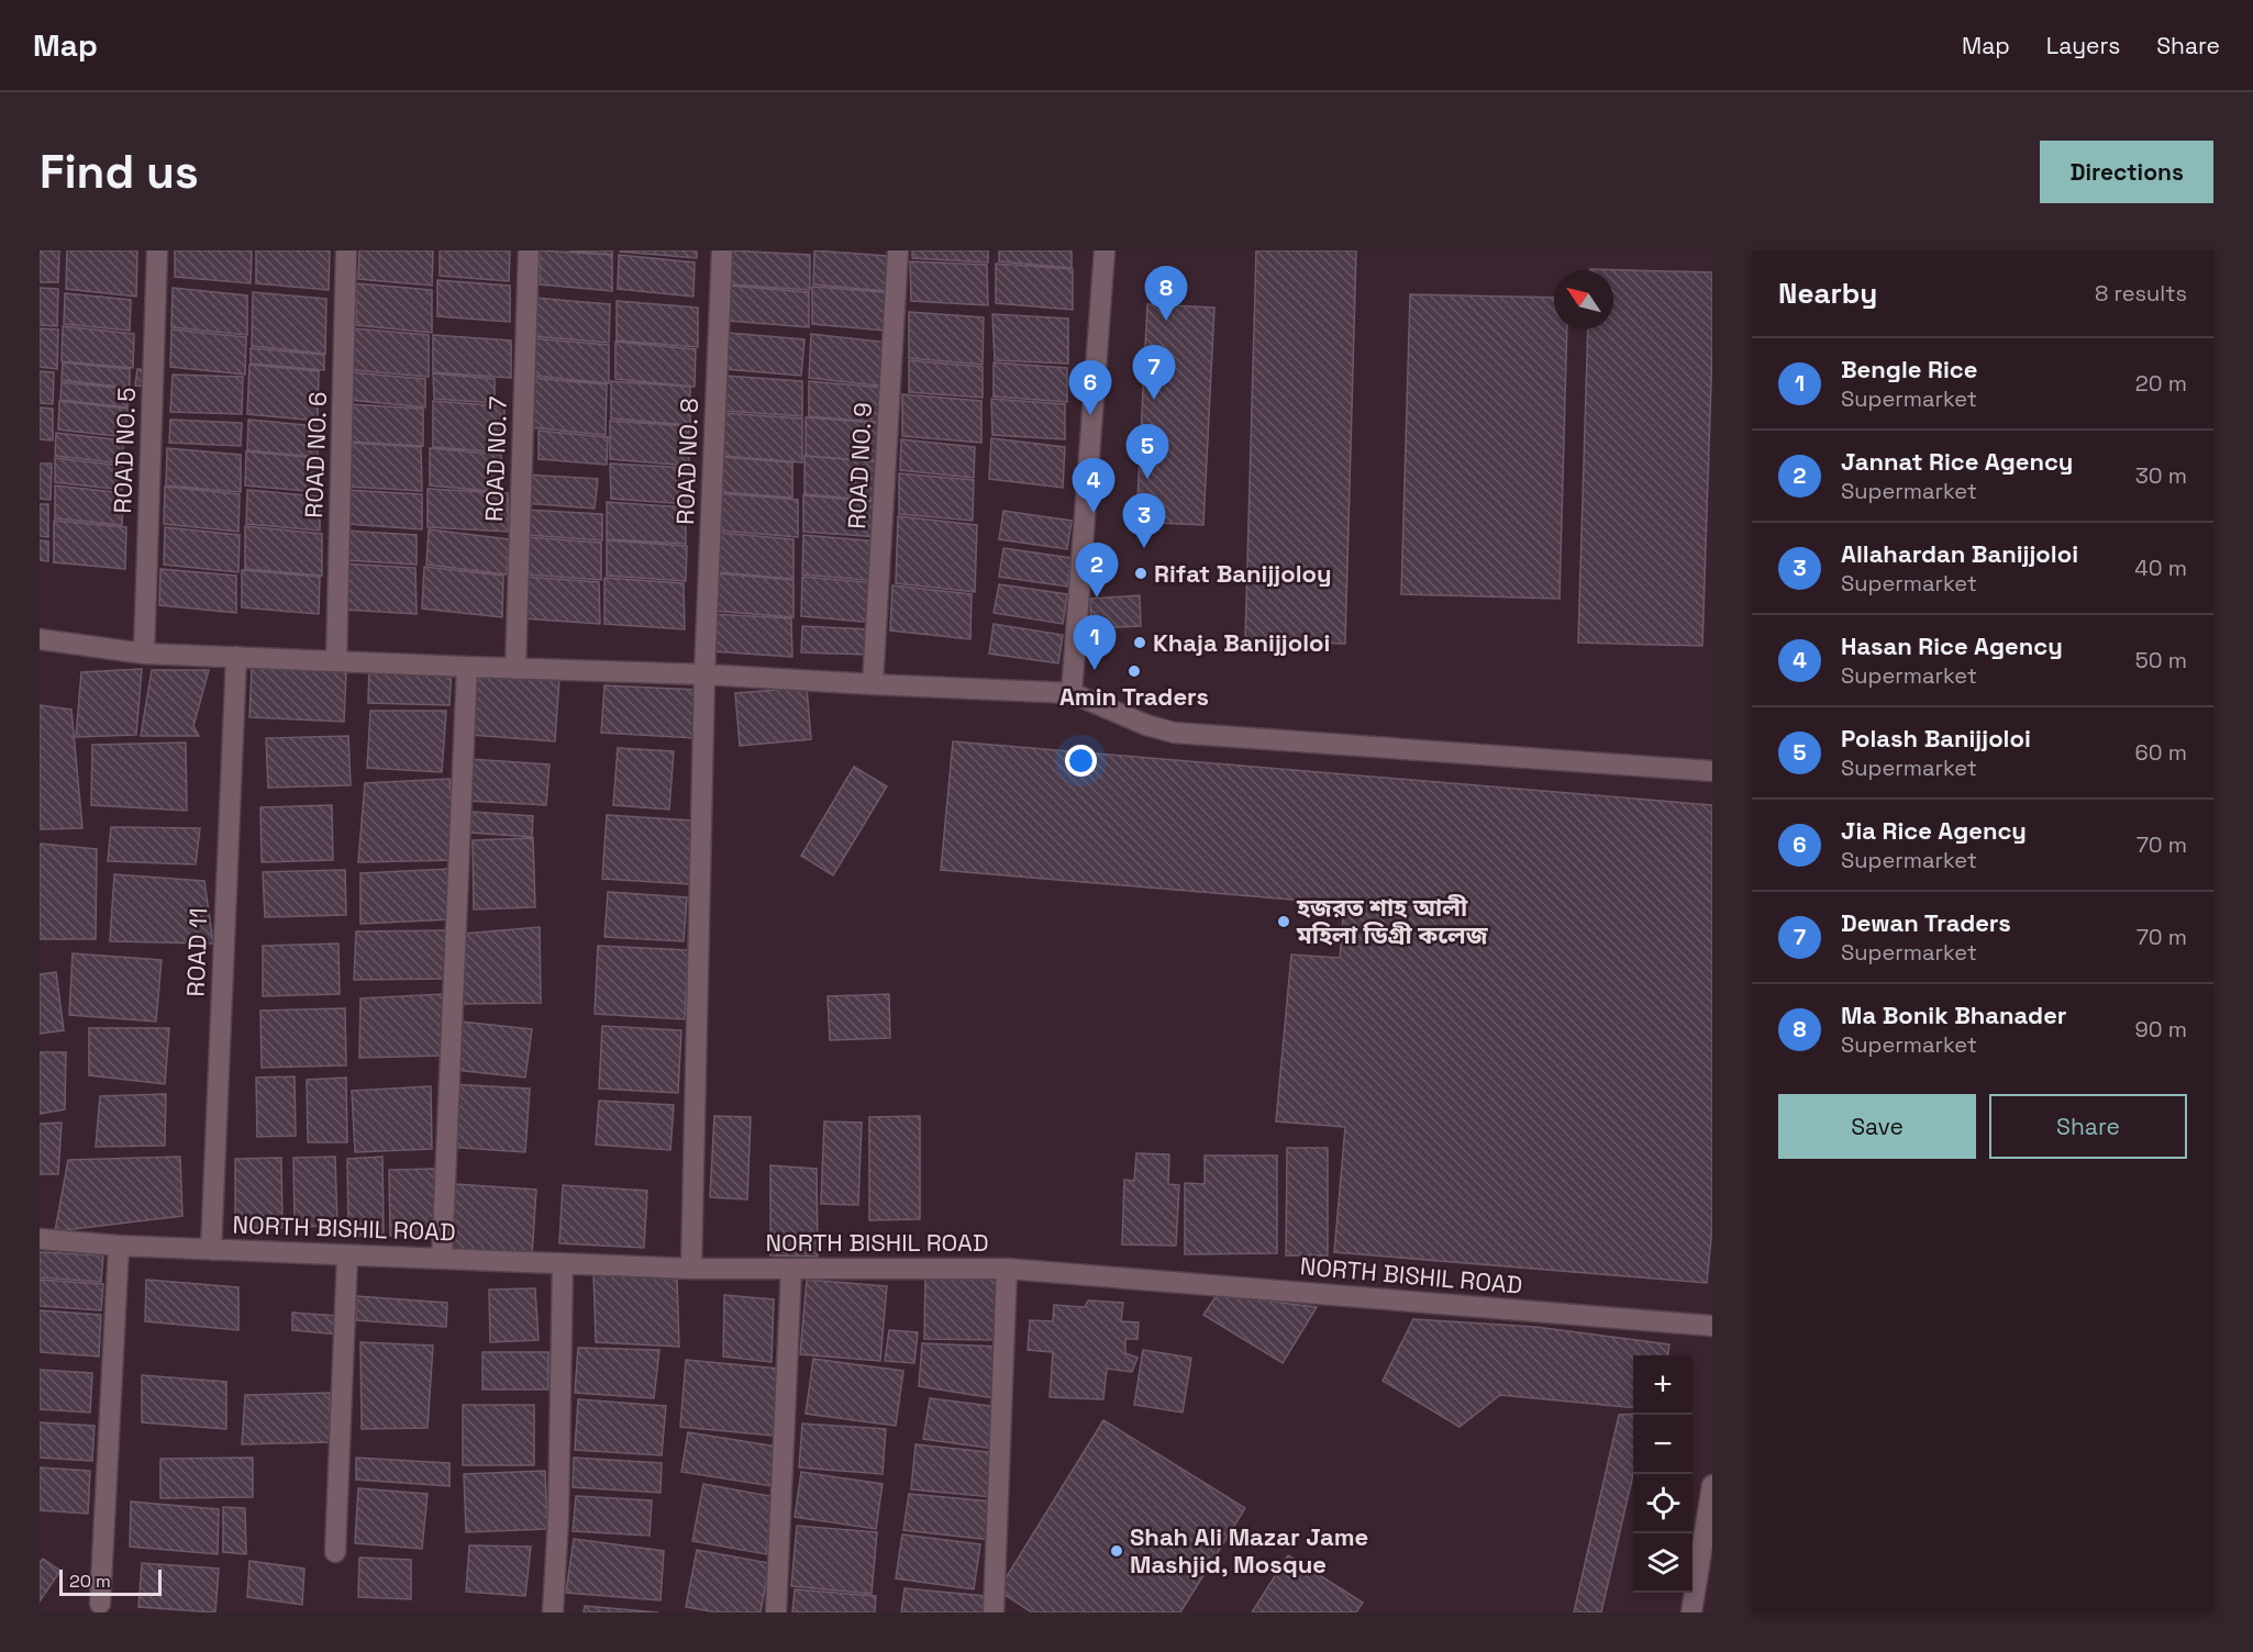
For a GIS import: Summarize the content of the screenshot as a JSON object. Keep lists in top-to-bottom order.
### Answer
{
  "streets": {
    "street": [
      "ROAD NO. 5",
      "ROAD NO. 6",
      "ROAD NO. 7",
      "ROAD NO. 8",
      "ROAD NO. 9",
      "ROAD 11",
      "NORTH BISHIL ROAD"
    ]
  },
  "crossings": [
    ["ROAD NO. 8", "NORTH BISHIL ROAD"],
    ["ROAD 11", "NORTH BISHIL ROAD"]
  ],
  "places": [
    "Rifat Banijjoloy",
    "Khaja Banijjoloi",
    "Amin Traders",
    "হজরত শাহ আলী মহিলা ডিগ্রী কলেজ",
    "Shah Ali Mazar Jame Mashjid, Mosque"
  ],
  "scale_bar": "20 m",
  "north": "top left",
  "page": {
    "header": "Map",
    "nav": ["Map", "Layers", "Share"],
    "buttons": [
      "Directions",
      ["Save", "Share"]
    ],
    "title": "Find us",
    "heading": ["Nearby", "8 results"],
    "pins": [
      "8",
      "7",
      "6",
      "5",
      "4",
      "3",
      "2",
      "1"
    ],
    "list": [
      {
        "mark": "1",
        "name": "Bengle Rice",
        "note": "Supermarket",
        "value": "20 m"
      },
      {
        "mark": "2",
        "name": "Jannat Rice Agency",
        "note": "Supermarket",
        "value": "30 m"
      },
      {
        "mark": "3",
        "name": "Allahardan Banijjoloi",
        "note": "Supermarket",
        "value": "40 m"
      },
      {
        "mark": "4",
        "name": "Hasan Rice Agency",
        "note": "Supermarket",
        "value": "50 m"
      },
      {
        "mark": "5",
        "name": "Polash Banijjoloi",
        "note": "Supermarket",
        "value": "60 m"
      },
      {
        "mark": "6",
        "name": "Jia Rice Agency",
        "note": "Supermarket",
        "value": "70 m"
      },
      {
        "mark": "7",
        "name": "Dewan Traders",
        "note": "Supermarket",
        "value": "70 m"
      },
      {
        "mark": "8",
        "name": "Ma Bonik Bhanader",
        "note": "Supermarket",
        "value": "90 m"
      }
    ],
    "map_buttons": ["+", "−"],
    "scale": "20 m"
  }
}
